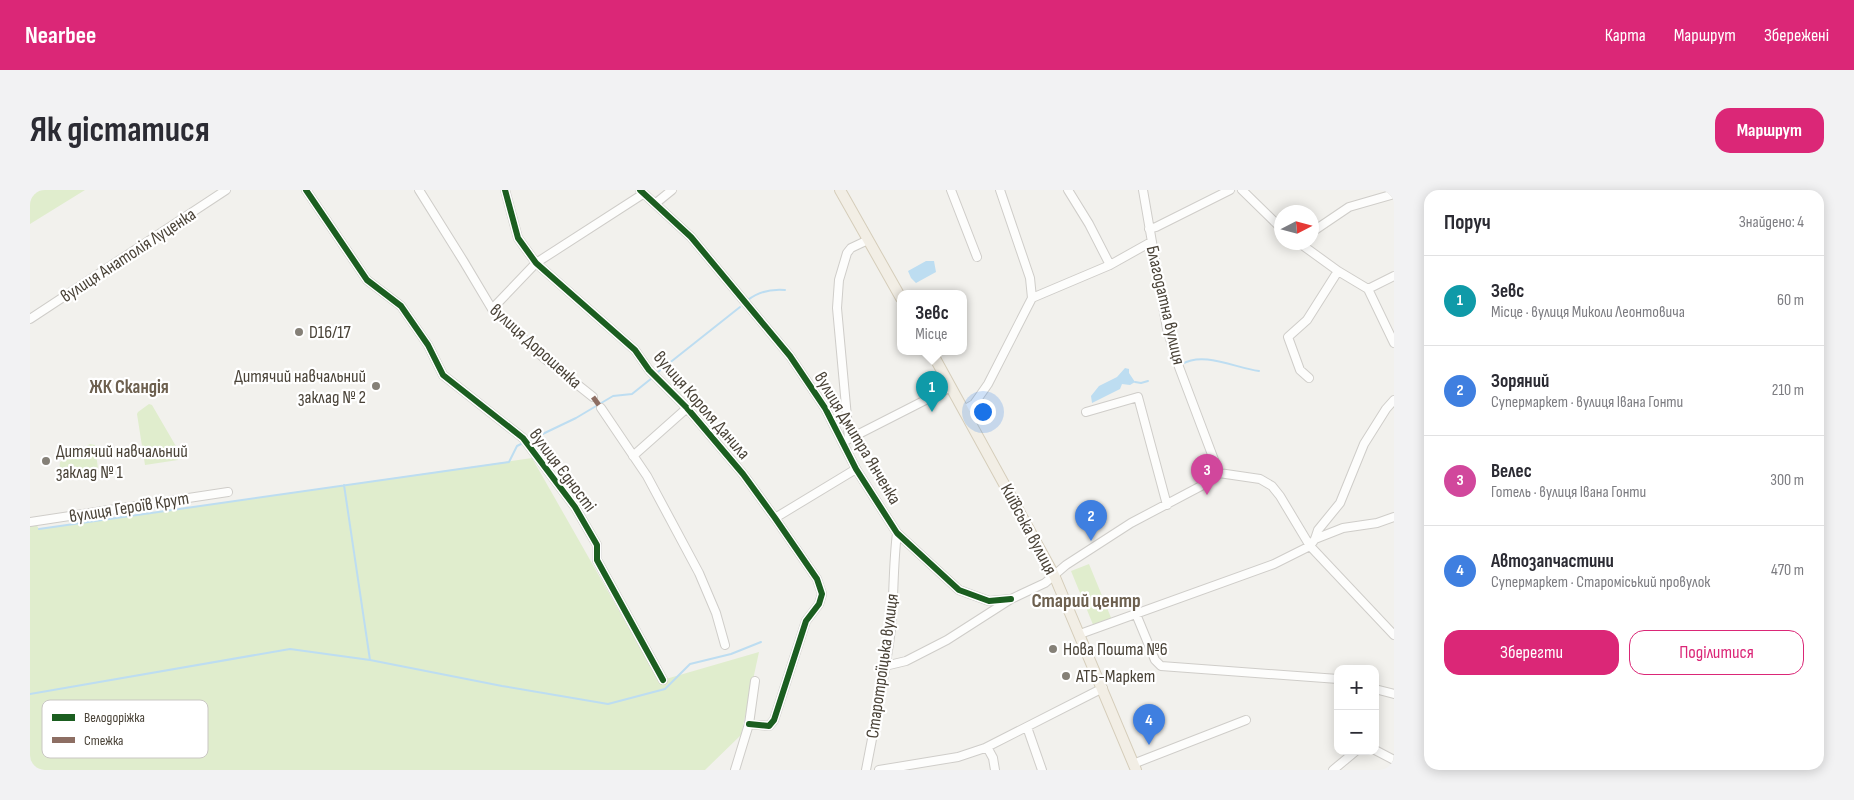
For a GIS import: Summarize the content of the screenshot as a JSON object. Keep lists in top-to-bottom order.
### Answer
{
  "streets": {
    "main road": ["Київська вулиця"],
    "street": [
      "вулиця Анатолія Луценка",
      "Благодатна вулиця",
      "вулиця Дорошенка",
      "вулиця Короля Данила",
      "вулиця Дмитра Янченка",
      "вулиця Єдності",
      "вулиця Героїв Крут",
      "Старотроїцька вулиця"
    ]
  },
  "crossings": [
    ["вулиця Дмитра Янченка", "Старотроїцька вулиця"]
  ],
  "districts": ["ЖК Скандія", "Старий центр"],
  "places": [
    "D16/17",
    "Дитячий навчальний заклад № 2",
    "Дитячий навчальний заклад № 1",
    "Нова Пошта №6",
    "АТБ-Маркет"
  ],
  "legend": ["Велодоріжка", "Стежка"],
  "north": "right",
  "page": {
    "header": "Nearbee",
    "nav": ["Карта", "Маршрут", "Збережені"],
    "buttons": [
      "Маршрут",
      ["Зберегти", "Поділитися"]
    ],
    "title": "Як дістатися",
    "heading": ["Поруч", "Знайдено: 4"],
    "list": [
      {
        "mark": "1",
        "name": "Зевс",
        "note": "Місце · вулиця Миколи Леонтовича",
        "value": "60 m"
      },
      {
        "mark": "2",
        "name": "Зоряний",
        "note": "Супермаркет · вулиця Івана Гонти",
        "value": "210 m"
      },
      {
        "mark": "3",
        "name": "Велес",
        "note": "Готель · вулиця Івана Гонти",
        "value": "300 m"
      },
      {
        "mark": "4",
        "name": "Автозапчастини",
        "note": "Супермаркет · Староміський провулок",
        "value": "470 m"
      }
    ],
    "popup": ["Зевс", "Місце"],
    "pins": [
      "1",
      "3",
      "2",
      "4"
    ],
    "map_buttons": ["+", "−"]
  }
}
